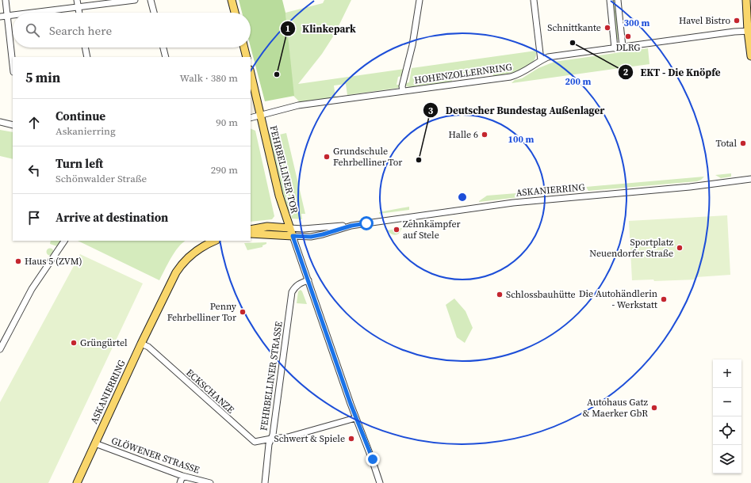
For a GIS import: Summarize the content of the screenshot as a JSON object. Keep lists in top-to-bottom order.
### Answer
{
  "streets": {
    "main road": ["FEHRBELLINER TOR", "ASKANIERRING"],
    "street": [
      "HOHENZOLLERNRING",
      "FEHRBELLINER STRASSE",
      "ECKSCHANZE",
      "GLÖWENER STRASSE"
    ]
  },
  "crossings": [
    ["HOHENZOLLERNRING", "FEHRBELLINER TOR"],
    ["FEHRBELLINER TOR", "ASKANIERRING"],
    ["ASKANIERRING", "ECKSCHANZE"],
    ["ASKANIERRING", "GLÖWENER STRASSE"],
    ["FEHRBELLINER STRASSE", "ECKSCHANZE"]
  ],
  "places": [
    "Havel Bistro",
    "Schnittkante",
    "DLRG",
    "EKT - Die Knöpfe",
    "Klinkepark",
    "Halle 6",
    "Total",
    "Grundschule Fehrbelliner Tor",
    "Deutscher Bundestag Außenlager",
    "Zehnkämpfer auf Stele",
    "Sportplatz Neuendorfer Straße",
    "Haus 5 (ZVM)",
    "Schlossbauhütte",
    "Die Autohändlerin - Werkstatt",
    "Penny Fehrbelliner Tor",
    "Grüngürtel",
    "Autohaus Gatz & Maerker GbR",
    "Schwert & Spiele"
  ],
  "page": {
    "search": "Search here",
    "heading": ["5 min", "Walk · 380 m"],
    "list": [
      ["Continue", "Askanierring", "90 m"],
      ["Turn left", "Schönwalder Straße", "290 m"],
      "Arrive at destination"
    ],
    "map_buttons": ["+", "−"]
  },
  "rings": ["300 m", "200 m", "100 m"]
}
